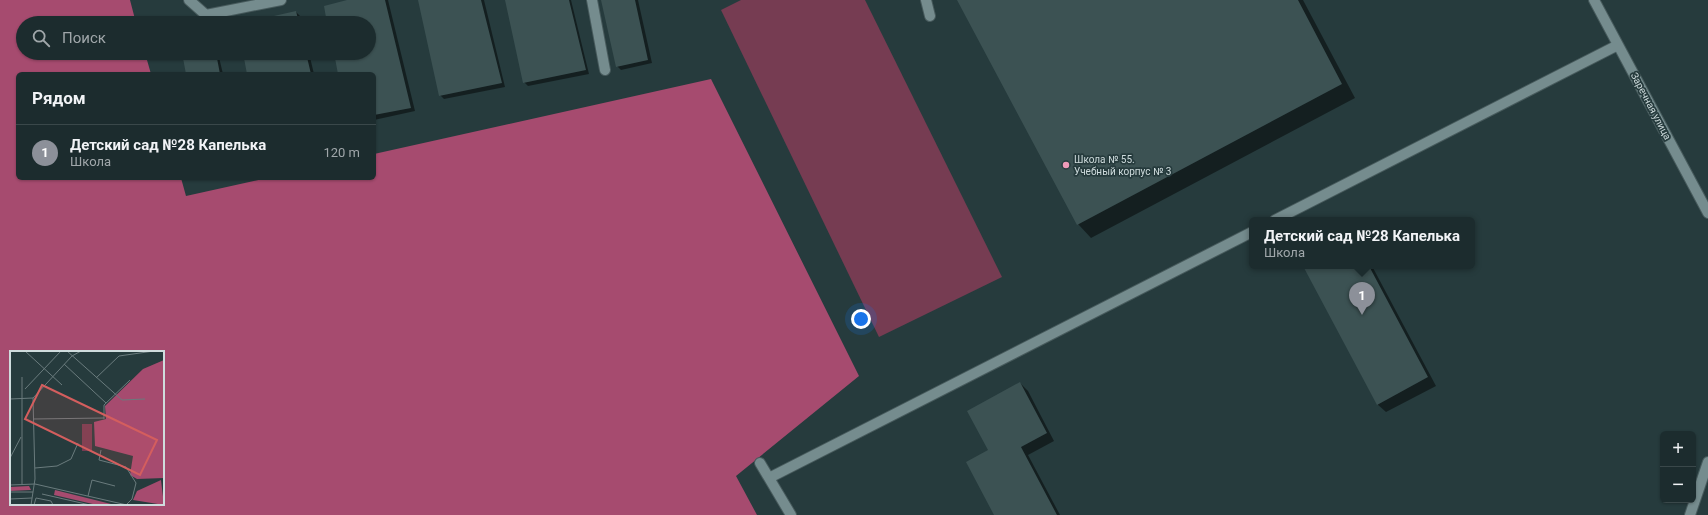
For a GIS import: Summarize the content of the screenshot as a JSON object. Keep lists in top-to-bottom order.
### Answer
{
  "streets": {
    "street": ["Заречная улица"]
  },
  "places": ["Школа № 55. Учебный корпус № 3"],
  "page": {
    "search": "Поиск",
    "heading": "Рядом",
    "list": [
      {
        "mark": "1",
        "name": "Детский сад №28 Капелька",
        "note": "Школа",
        "value": "120 m"
      }
    ],
    "popup": ["Детский сад №28 Капелька", "Школа"],
    "pins": "1",
    "map_buttons": ["+", "−"]
  }
}
